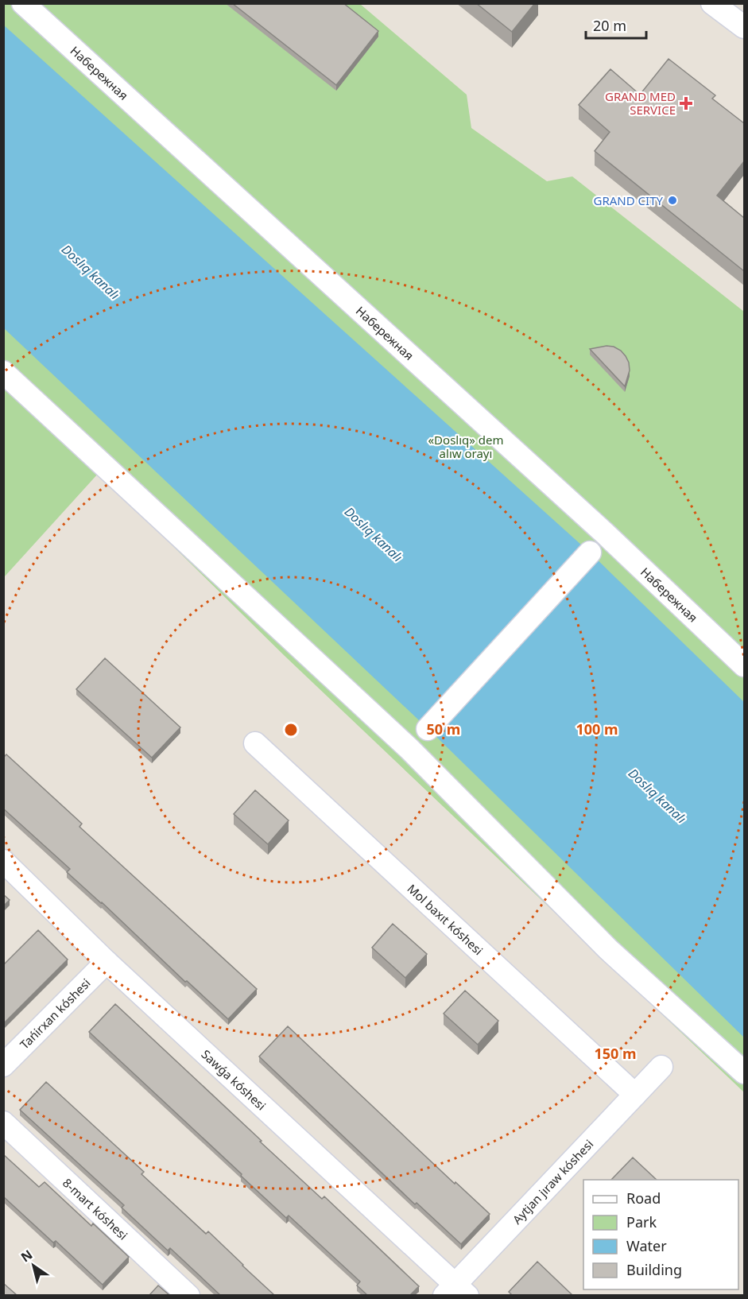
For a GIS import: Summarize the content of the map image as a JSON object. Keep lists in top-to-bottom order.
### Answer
{
  "streets": {
    "street": [
      "Набережная",
      "Mol baxıt kóshesi",
      "Tańirxan kóshesi",
      "Sawǵa kóshesi",
      "Aytjan jıraw kóshesi",
      "8-mart kóshesi"
    ]
  },
  "crossings": [
    ["Mol baxıt kóshesi", "Aytjan jıraw kóshesi"],
    ["Tańirxan kóshesi", "Sawǵa kóshesi"],
    ["Sawǵa kóshesi", "Aytjan jıraw kóshesi"]
  ],
  "water": ["Doslıq kanalı"],
  "parks": ["«Doslıq» dem alıw orayı"],
  "places": {
    "health": ["GRAND MED SERVICE"],
    "other": ["GRAND CITY"]
  },
  "legend": [
    "Road",
    "Park",
    "Water",
    "Building"
  ],
  "scale_bar": "20 m",
  "north": "top left",
  "rings": ["50 m", "100 m", "150 m"]
}
